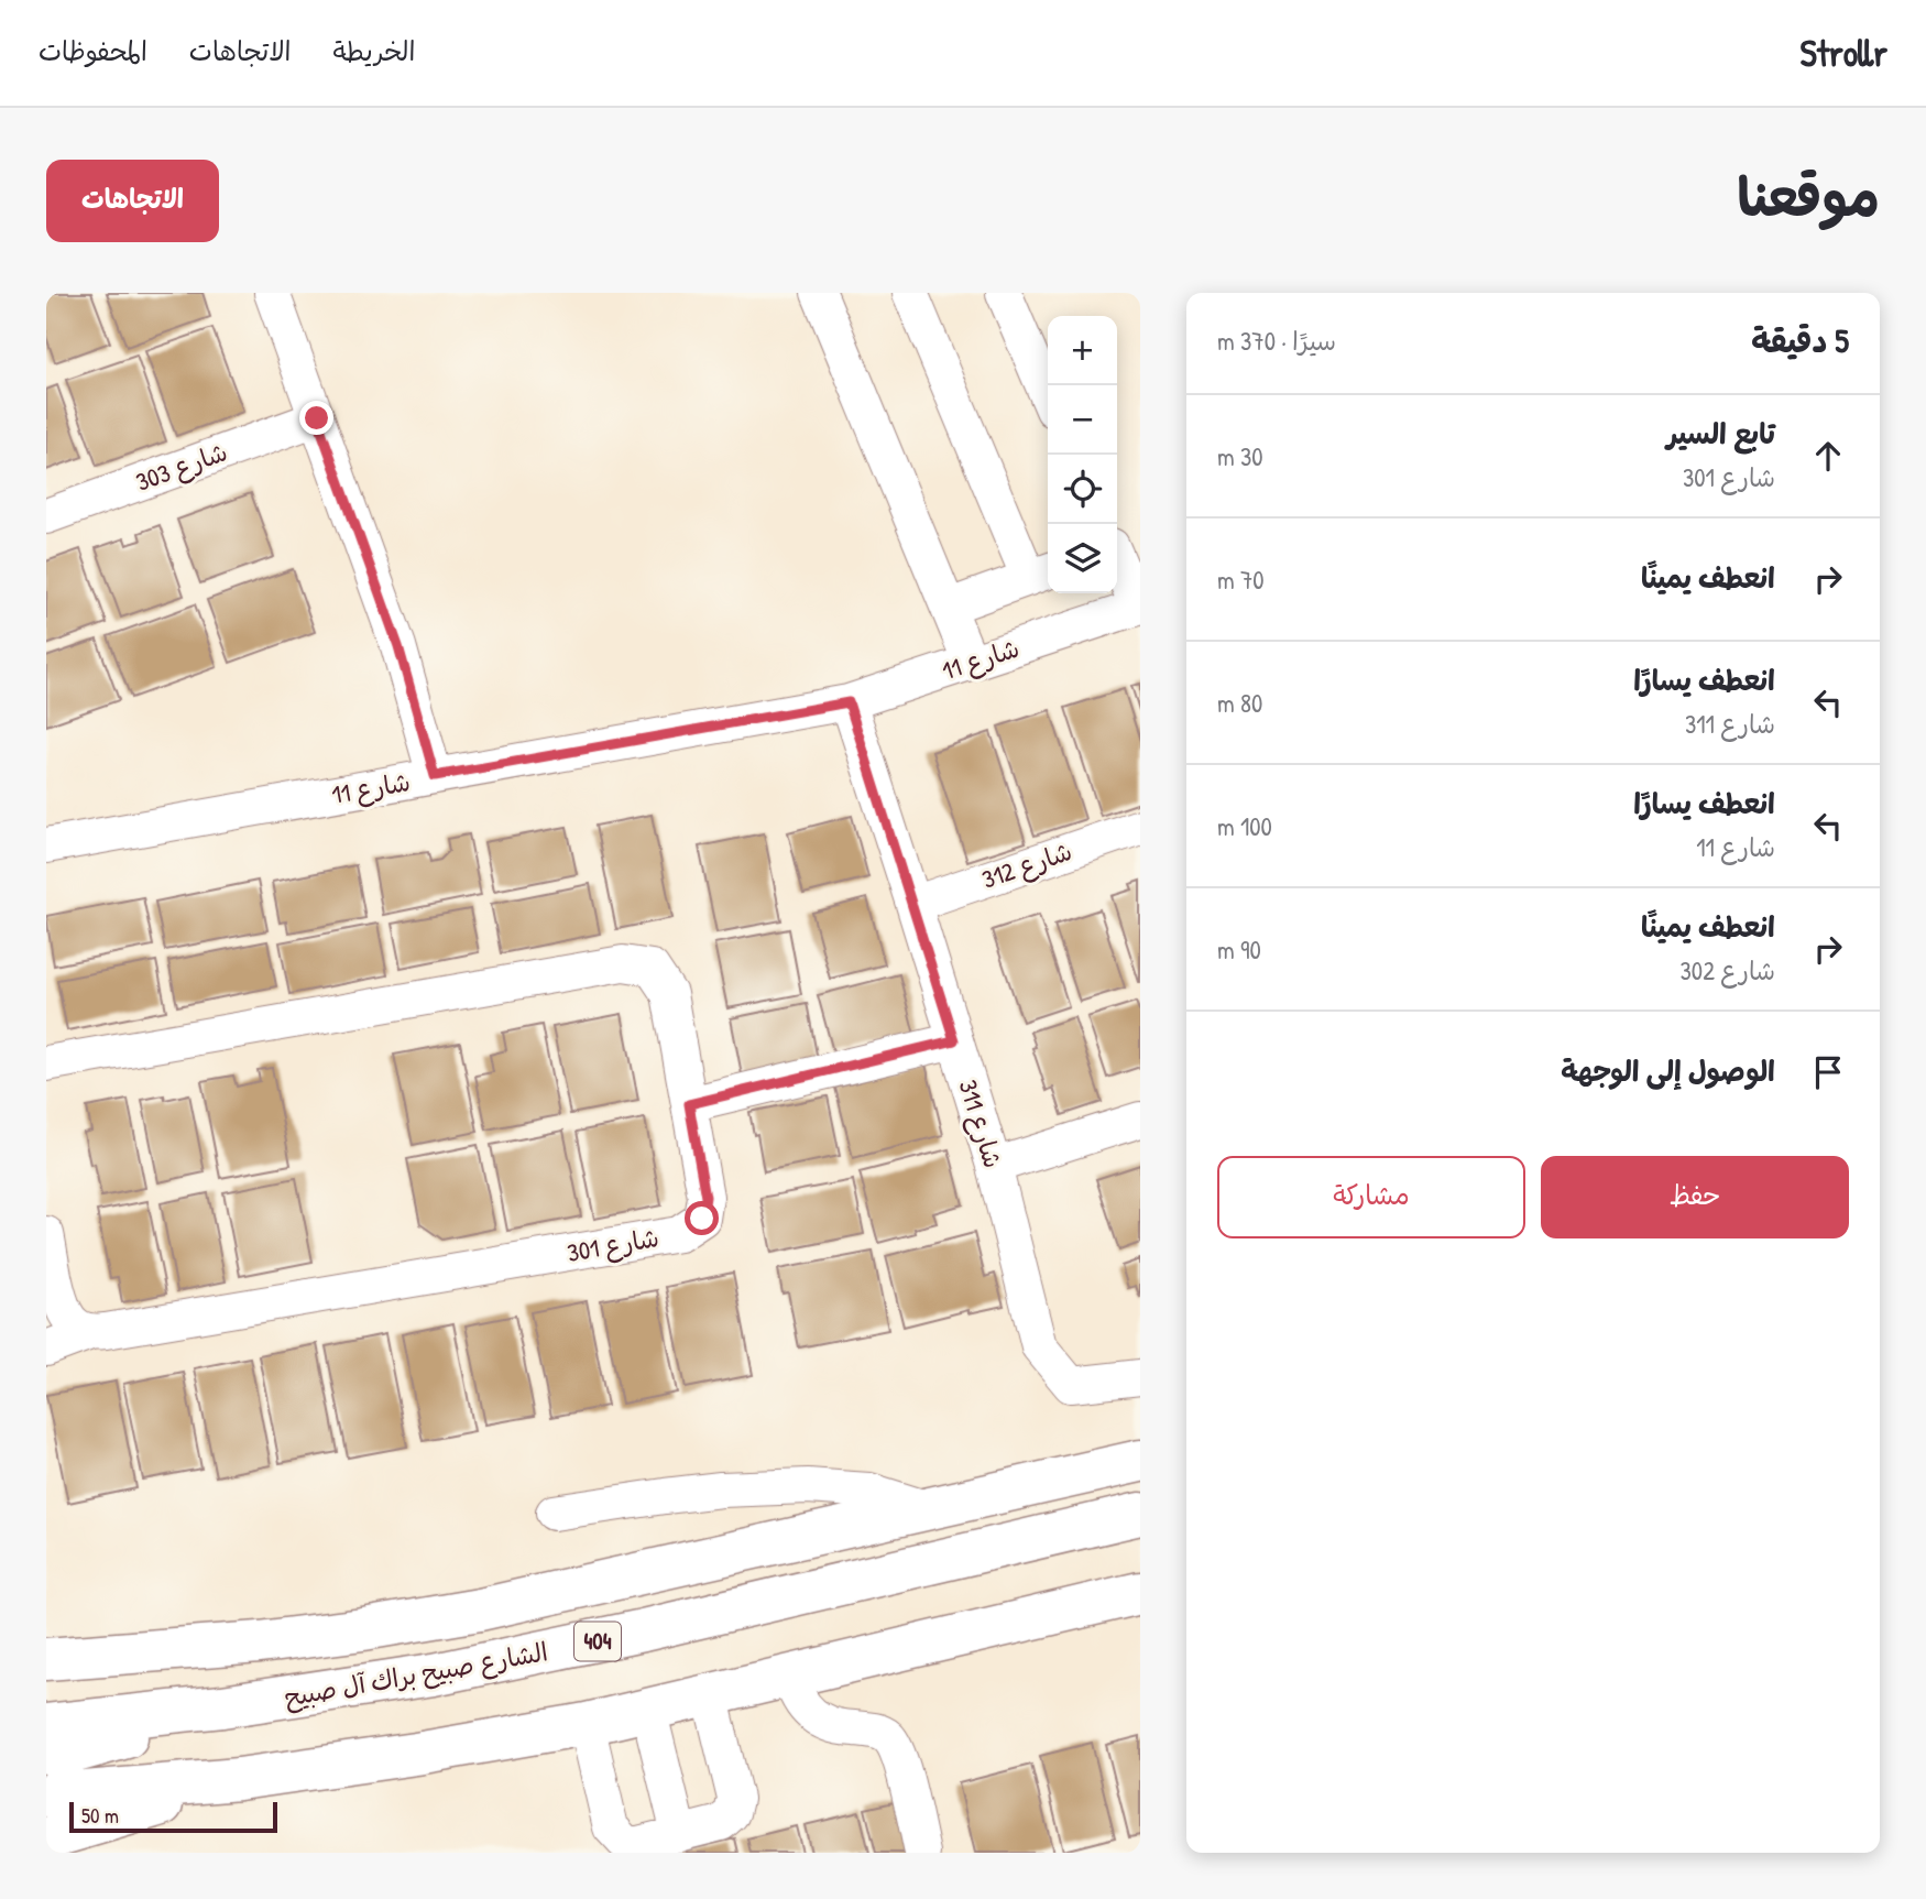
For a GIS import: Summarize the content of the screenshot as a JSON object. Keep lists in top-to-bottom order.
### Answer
{
  "streets": {
    "main road": ["404", "الشارع صبيح براك آل صبيح"],
    "street": [
      "شارع 303",
      "شارع 11",
      "شارع 312",
      "شارع 311",
      "شارع 301"
    ]
  },
  "crossings": [
    ["شارع 11", "شارع 311"],
    ["شارع 312", "شارع 311"]
  ],
  "scale_bar": "50 m",
  "page": {
    "header": "Strollr",
    "nav": ["الخريطة", "الاتجاهات", "المحفوظات"],
    "title": "موقعنا",
    "buttons": [
      "الاتجاهات",
      ["حفظ", "مشاركة"]
    ],
    "heading": ["5 دقيقة", "سيرًا · 370 m"],
    "map_buttons": ["+", "−"],
    "list": [
      ["تابع السير", "شارع 301", "30 m"],
      ["انعطف يمينًا", "70 m"],
      ["انعطف يسارًا", "شارع 311", "80 m"],
      ["انعطف يسارًا", "شارع 11", "100 m"],
      ["انعطف يمينًا", "شارع 302", "90 m"],
      "الوصول إلى الوجهة"
    ],
    "scale": "50 m"
  }
}
